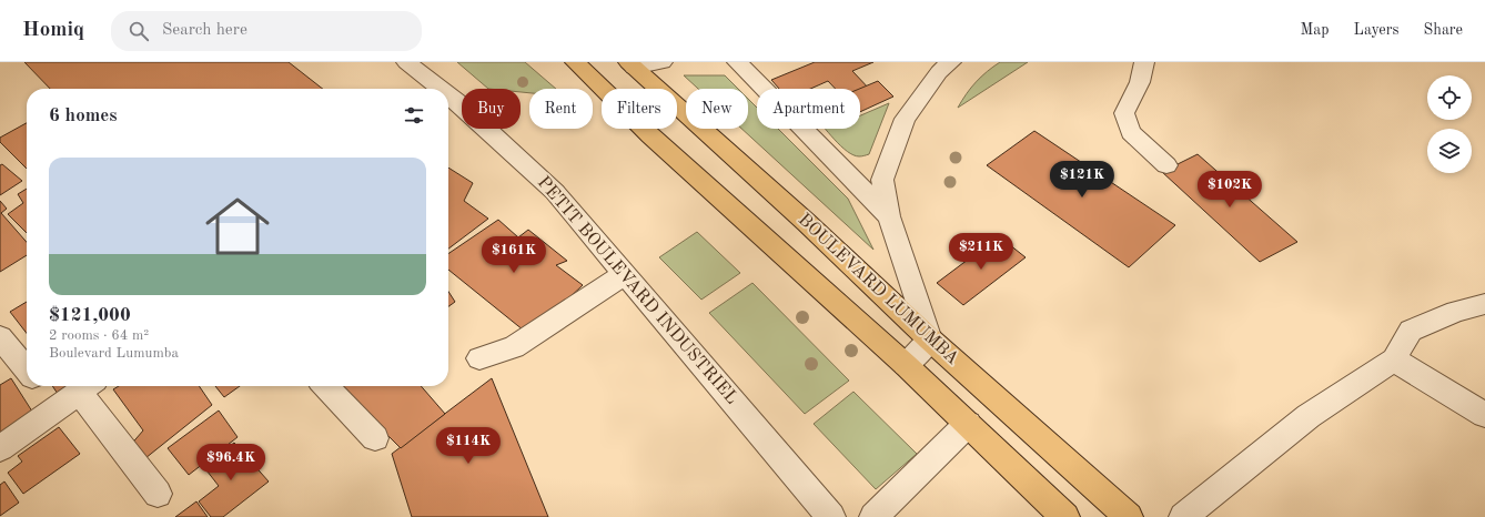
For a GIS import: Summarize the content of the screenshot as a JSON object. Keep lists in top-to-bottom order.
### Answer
{
  "streets": {
    "main road": ["BOULEVARD LUMUMBA"],
    "street": ["PETIT BOULEVARD INDUSTRIEL"]
  },
  "page": {
    "header": "Homiq",
    "search": "Search here",
    "nav": ["Map", "Layers", "Share"],
    "chip": [
      "Buy",
      "Rent",
      "Filters",
      "New",
      "Apartment"
    ],
    "heading": "6 homes",
    "list": [
      {
        "name": "$121,000",
        "note": "2 rooms · 64 m² · Boulevard Lumumba"
      }
    ],
    "price": [
      "$121K",
      "$102K",
      "$211K",
      "$161K",
      "$114K",
      "$96.4K"
    ]
  }
}
